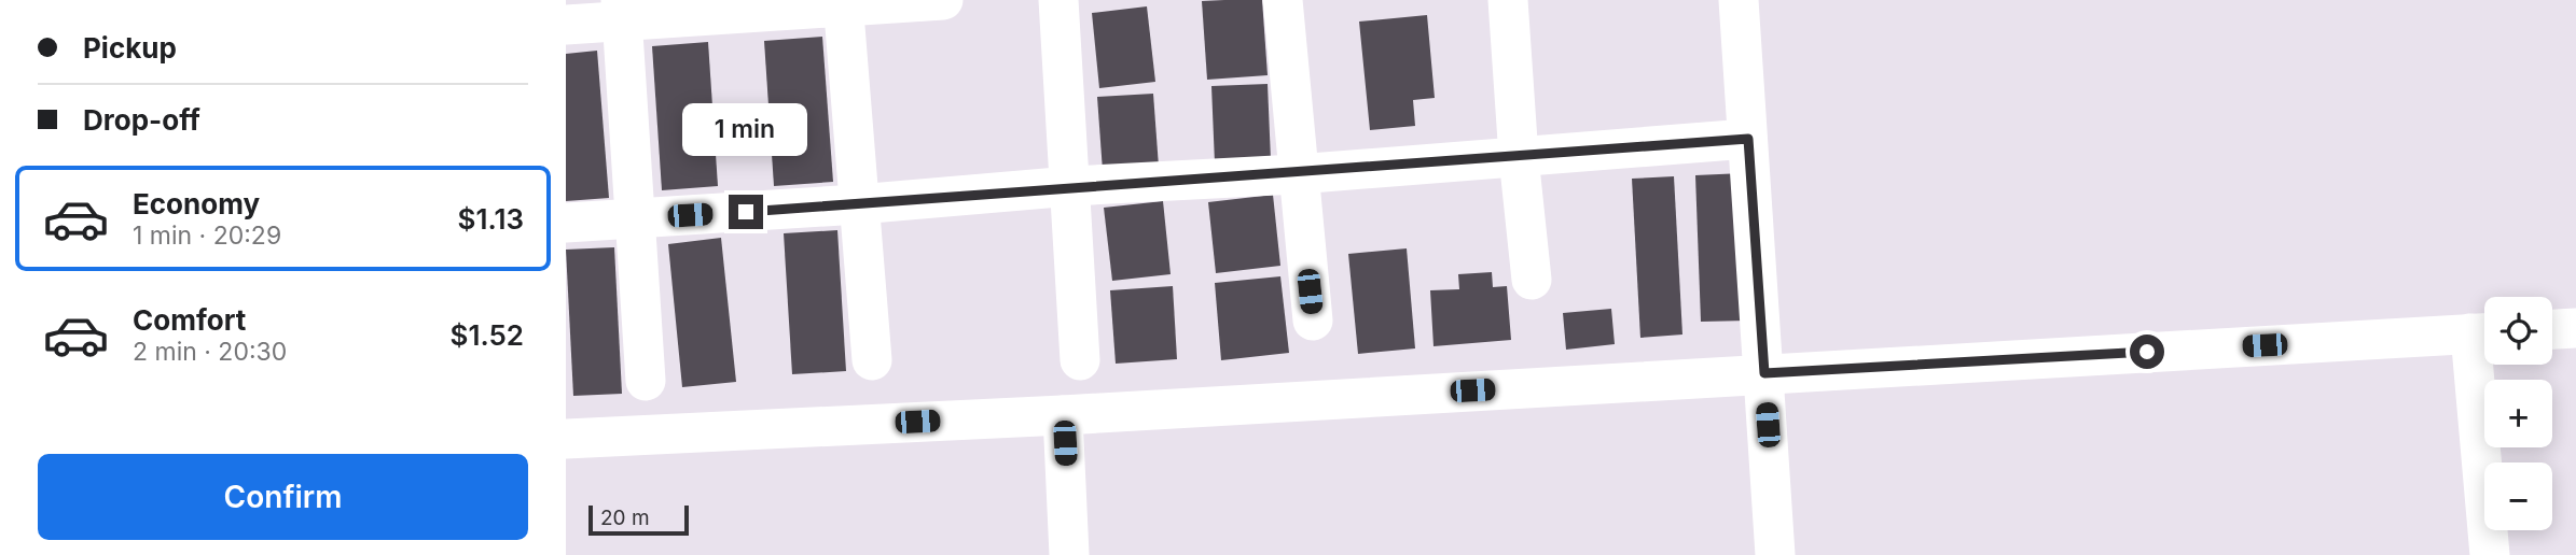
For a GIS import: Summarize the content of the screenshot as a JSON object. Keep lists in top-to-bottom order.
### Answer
{
  "scale_bar": "20 m",
  "page": {
    "banner": ["Pickup", "Drop-off"],
    "bubble": "1 min",
    "list": [
      {
        "name": "Economy",
        "note": "1 min · 20:29",
        "value": "$1.13"
      },
      {
        "name": "Comfort",
        "note": "2 min · 20:30",
        "value": "$1.52"
      }
    ],
    "map_buttons": ["+", "−"],
    "buttons": "Confirm",
    "scale": "20 m"
  }
}
